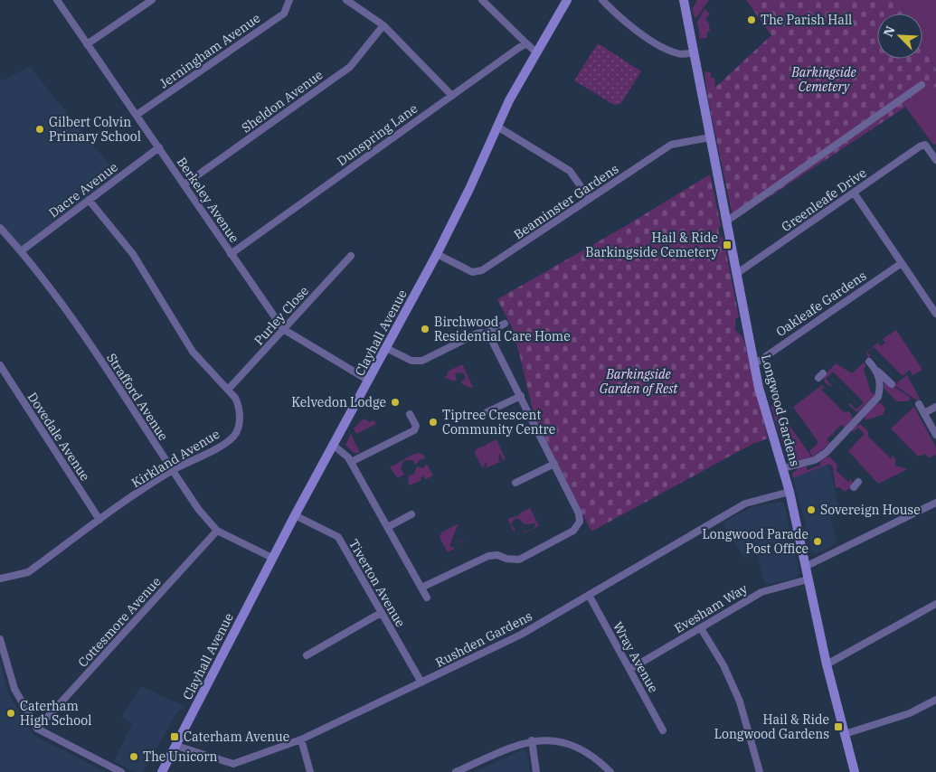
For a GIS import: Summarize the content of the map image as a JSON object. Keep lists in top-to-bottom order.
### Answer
{
  "streets": {
    "street": [
      "Jerningham Avenue",
      "Sheldon Avenue",
      "Dunspring Lane",
      "Dacre Avenue",
      "Berkeley Avenue",
      "Greenleafe Drive",
      "Beaminster Gardens",
      "Oakleafe Gardens",
      "Purley Close",
      "Clayhall Avenue",
      "Strafford Avenue",
      "Longwood Gardens",
      "Dovedale Avenue",
      "Kirkland Avenue",
      "Tiverton Avenue",
      "Evesham Way",
      "Cottesmore Avenue",
      "Rushden Gardens",
      "Wray Avenue"
    ]
  },
  "crossings": [
    ["Jerningham Avenue", "Berkeley Avenue"],
    ["Sheldon Avenue", "Berkeley Avenue"],
    ["Dunspring Lane", "Berkeley Avenue"],
    ["Dacre Avenue", "Berkeley Avenue"],
    ["Dacre Avenue", "Strafford Avenue"],
    ["Dacre Avenue", "Kirkland Avenue"],
    ["Berkeley Avenue", "Purley Close"],
    ["Berkeley Avenue", "Clayhall Avenue"],
    ["Greenleafe Drive", "Longwood Gardens"],
    ["Beaminster Gardens", "Clayhall Avenue"],
    ["Beaminster Gardens", "Longwood Gardens"],
    ["Oakleafe Gardens", "Longwood Gardens"],
    ["Purley Close", "Kirkland Avenue"],
    ["Clayhall Avenue", "Strafford Avenue"],
    ["Clayhall Avenue", "Tiverton Avenue"],
    ["Clayhall Avenue", "Rushden Gardens"],
    ["Strafford Avenue", "Kirkland Avenue"],
    ["Strafford Avenue", "Cottesmore Avenue"],
    ["Longwood Gardens", "Evesham Way"],
    ["Longwood Gardens", "Rushden Gardens"],
    ["Dovedale Avenue", "Kirkland Avenue"],
    ["Tiverton Avenue", "Rushden Gardens"],
    ["Evesham Way", "Wray Avenue"],
    ["Rushden Gardens", "Wray Avenue"]
  ],
  "parks": ["Barkingside Cemetery", "Barkingside Garden of Rest"],
  "places": {
    "other": [
      "The Parish Hall",
      "Gilbert Colvin Primary School",
      "Birchwood Residential Care Home",
      "Kelvedon Lodge",
      "Tiptree Crescent Community Centre",
      "Sovereign House",
      "Longwood Parade Post Office",
      "Caterham High School",
      "The Unicorn"
    ],
    "transit": ["Hail & Ride Barkingside Cemetery", "Hail & Ride Longwood Gardens", "Caterham Avenue"]
  },
  "north": "top left"
}
